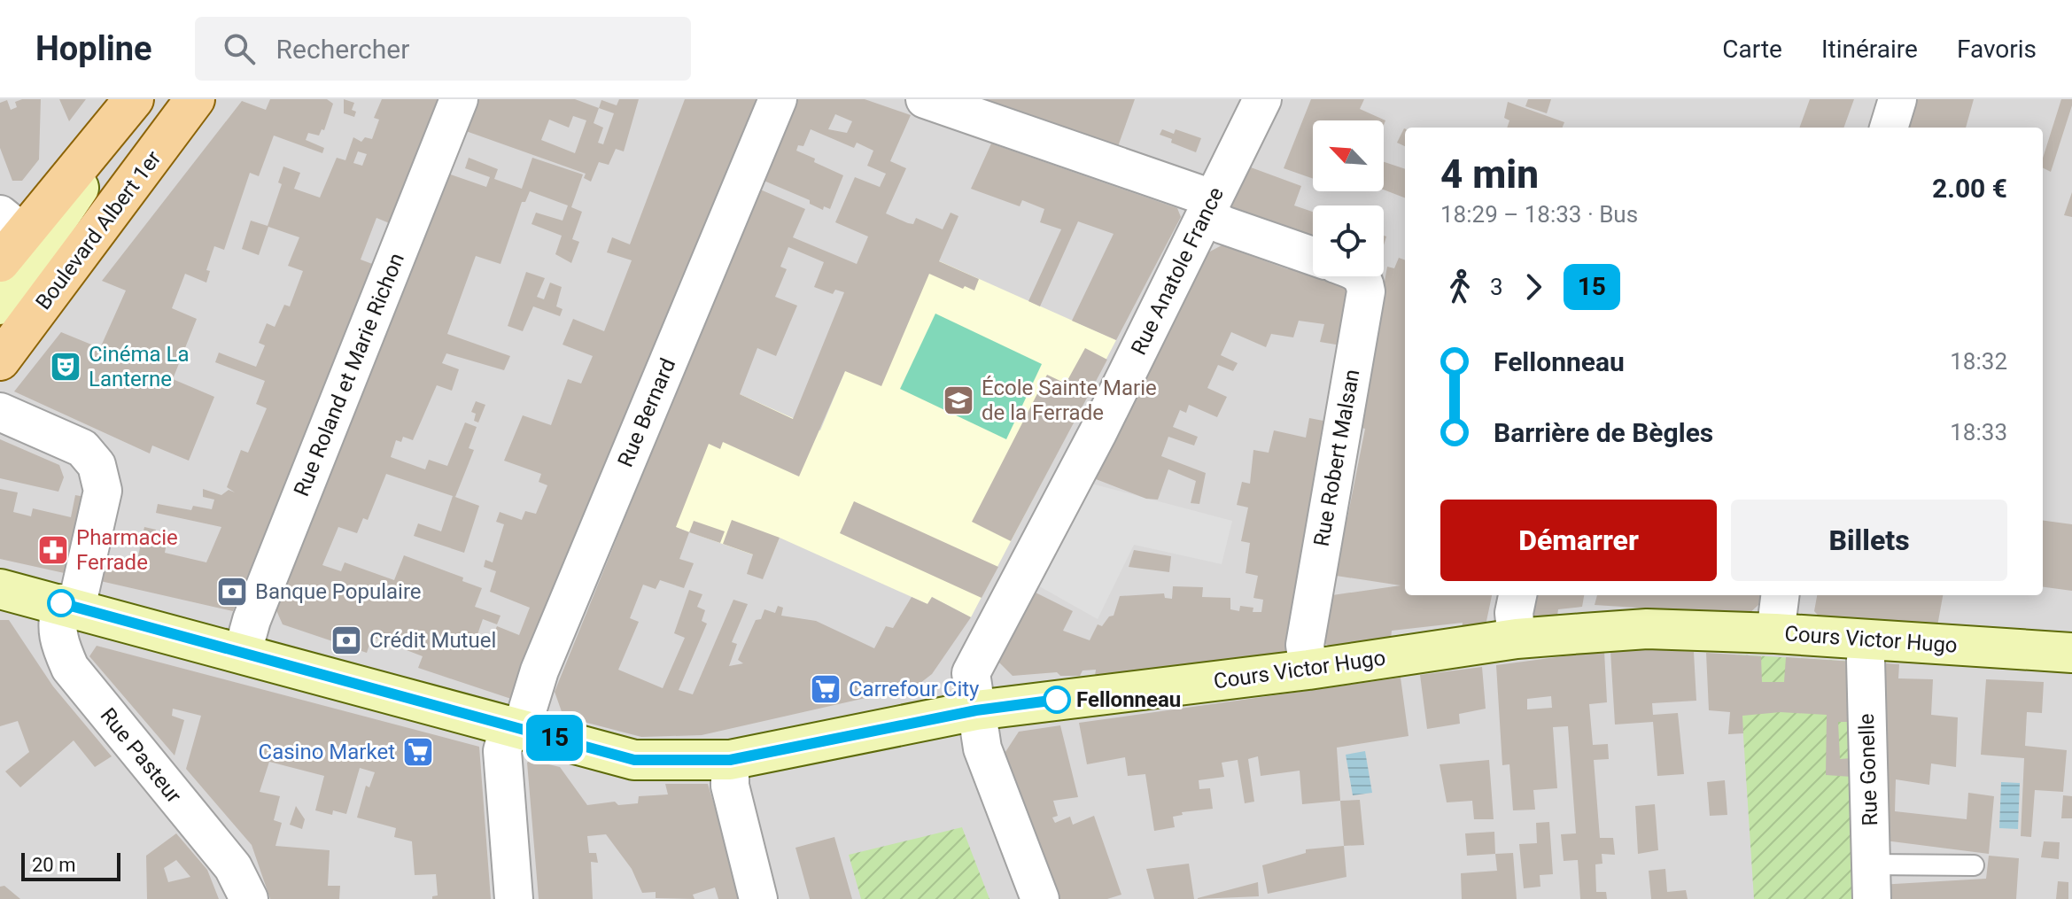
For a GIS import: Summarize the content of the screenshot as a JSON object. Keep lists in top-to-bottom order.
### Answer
{
  "streets": {
    "main road": ["Boulevard Albert 1er"],
    "street": [
      "Rue Anatole France",
      "Rue Roland et Marie Richon",
      "Rue Bernard",
      "Rue Robert Malsan",
      "Cours Victor Hugo",
      "Rue Pasteur",
      "Rue Gonelle"
    ]
  },
  "crossings": [
    ["Rue Anatole France", "Cours Victor Hugo"],
    ["Rue Roland et Marie Richon", "Cours Victor Hugo"],
    ["Rue Bernard", "Cours Victor Hugo"],
    ["Rue Robert Malsan", "Cours Victor Hugo"],
    ["Cours Victor Hugo", "Rue Pasteur"],
    ["Cours Victor Hugo", "Rue Gonelle"]
  ],
  "places": {
    "theatre": ["Cinéma La Lanterne"],
    "school or university": ["École Sainte Marie de la Ferrade"],
    "pharmacy": ["Pharmacie Ferrade"],
    "bank": ["Banque Populaire", "Crédit Mutuel"],
    "supermarket": ["Carrefour City", "Casino Market"],
    "other": ["Fellonneau"]
  },
  "lines": ["bus line 15"],
  "scale_bar": "20 m",
  "north": "top left",
  "page": {
    "header": "Hopline",
    "search": "Rechercher",
    "nav": ["Carte", "Itinéraire", "Favoris"],
    "on_map": "15",
    "heading": ["4 min", "18:29 – 18:33 · Bus", "2.00 €"],
    "legs": ["3", "15"],
    "list": [
      {
        "name": "Fellonneau",
        "value": "18:32"
      },
      {
        "name": "Barrière de Bègles",
        "value": "18:33"
      }
    ],
    "buttons": ["Démarrer", "Billets"],
    "scale": "20 m"
  }
}
